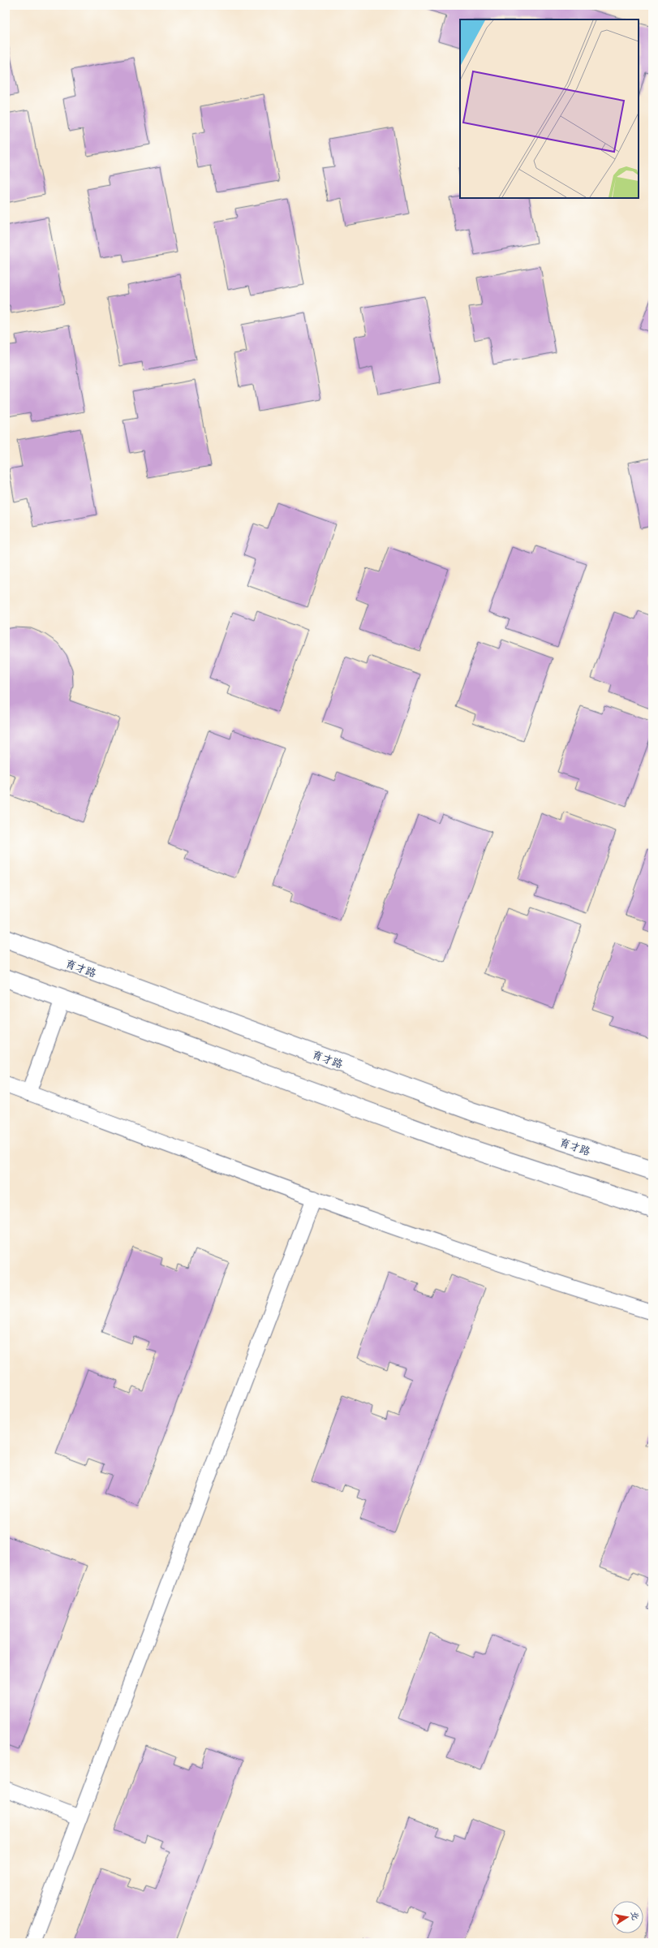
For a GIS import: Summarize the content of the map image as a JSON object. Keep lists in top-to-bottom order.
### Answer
{
  "streets": {
    "street": ["育才路"]
  },
  "north": "right"
}
